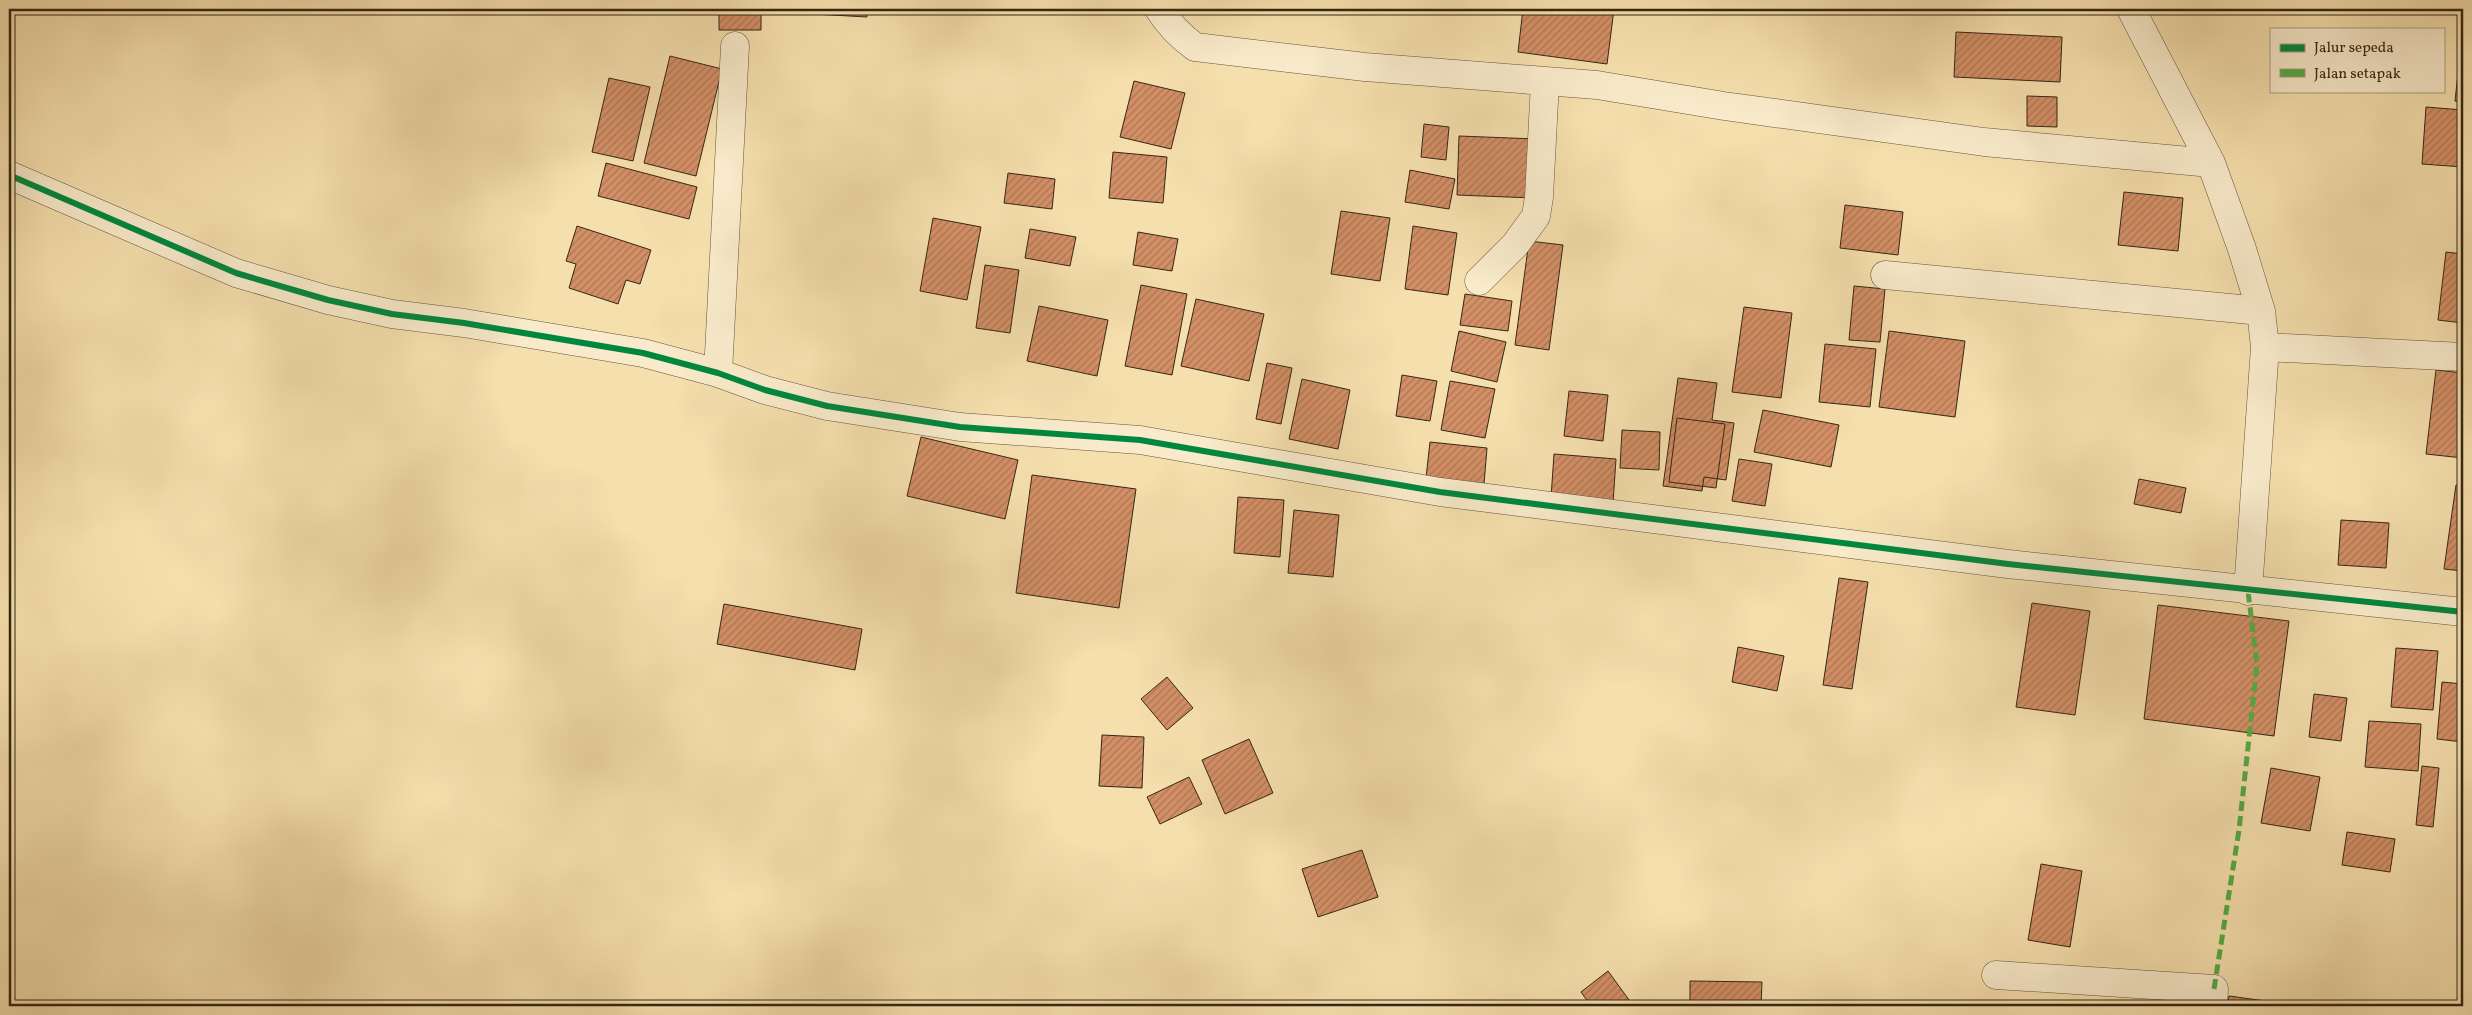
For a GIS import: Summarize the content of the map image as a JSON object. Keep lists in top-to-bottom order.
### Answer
{
  "legend": ["Jalur sepeda", "Jalan setapak"]
}
